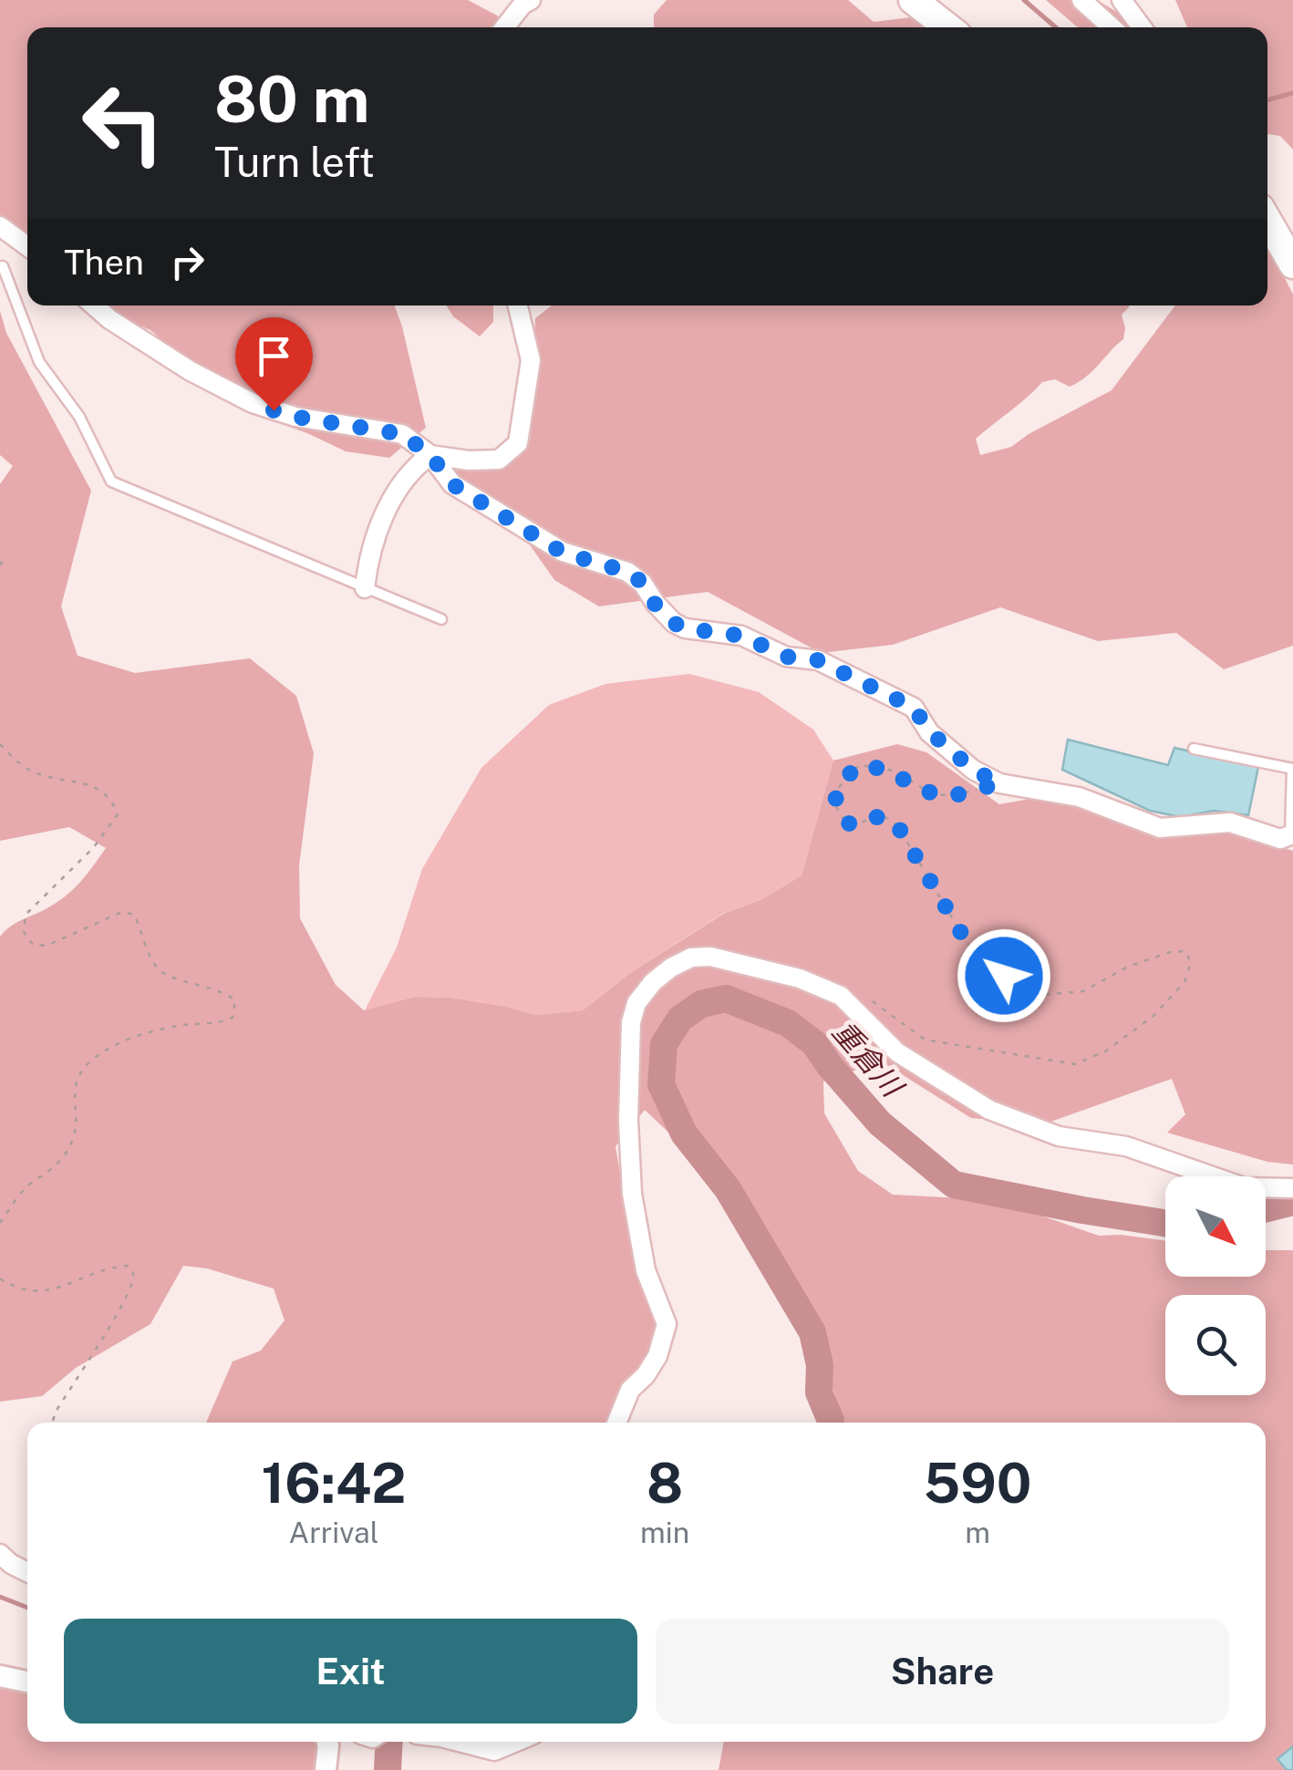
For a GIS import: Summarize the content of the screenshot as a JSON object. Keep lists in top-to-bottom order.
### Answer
{
  "water": ["重倉川"],
  "north": "bottom right",
  "page": {
    "turn": ["80 m", "Turn left"],
    "then": "Then",
    "eta": [
      "16:42",
      "Arrival",
      "8",
      "min",
      "590",
      "m"
    ],
    "buttons": ["Exit", "Share"]
  }
}
